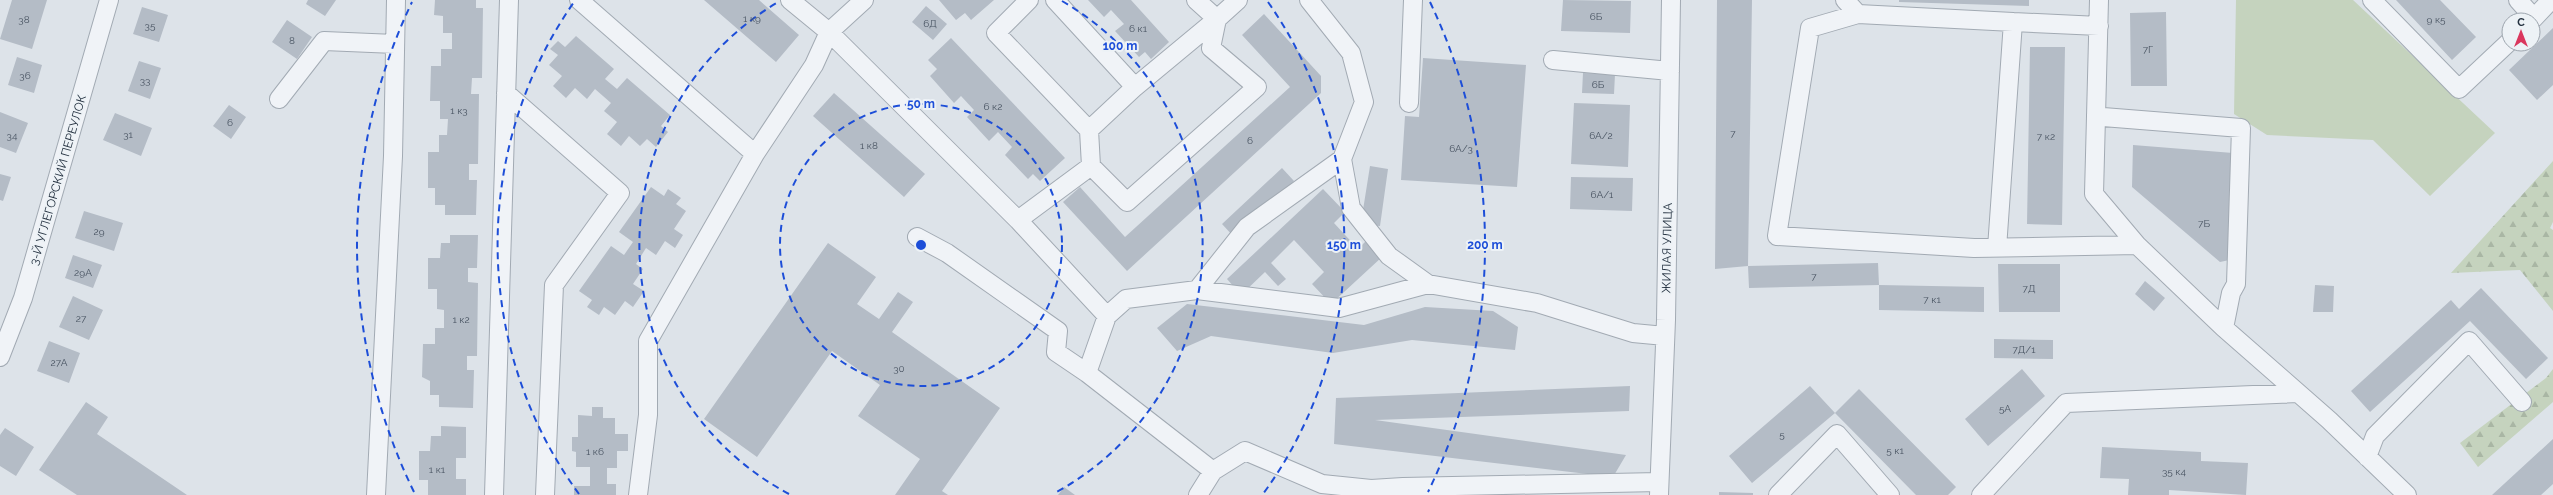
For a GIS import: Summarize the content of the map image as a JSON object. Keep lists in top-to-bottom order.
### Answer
{
  "streets": {
    "street": ["3-Й УГЛЕГОРСКИЙ ПЕРЕУЛОК", "ЖИЛАЯ УЛИЦА"]
  },
  "house_numbers": [
    "6Б",
    "1 к9",
    "38",
    "9 к5",
    "6Д",
    "35",
    "6 к1",
    "8",
    "7Г",
    "36",
    "33",
    "6Б",
    "6 к2",
    "1 к3",
    "6",
    "7",
    "31",
    "34",
    "6А/2",
    "7 к2",
    "6",
    "1 к8",
    "6А/3",
    "6А/1",
    "7Б",
    "29",
    "29А",
    "7",
    "7Д",
    "7 к1",
    "27",
    "1 к2",
    "7Д/1",
    "27А",
    "30",
    "5А",
    "5",
    "5 к1",
    "1 к6",
    "1 к1",
    "35 к4"
  ],
  "north": "top",
  "rings": [
    "100 m",
    "50 m",
    "150 m",
    "200 m"
  ]
}
